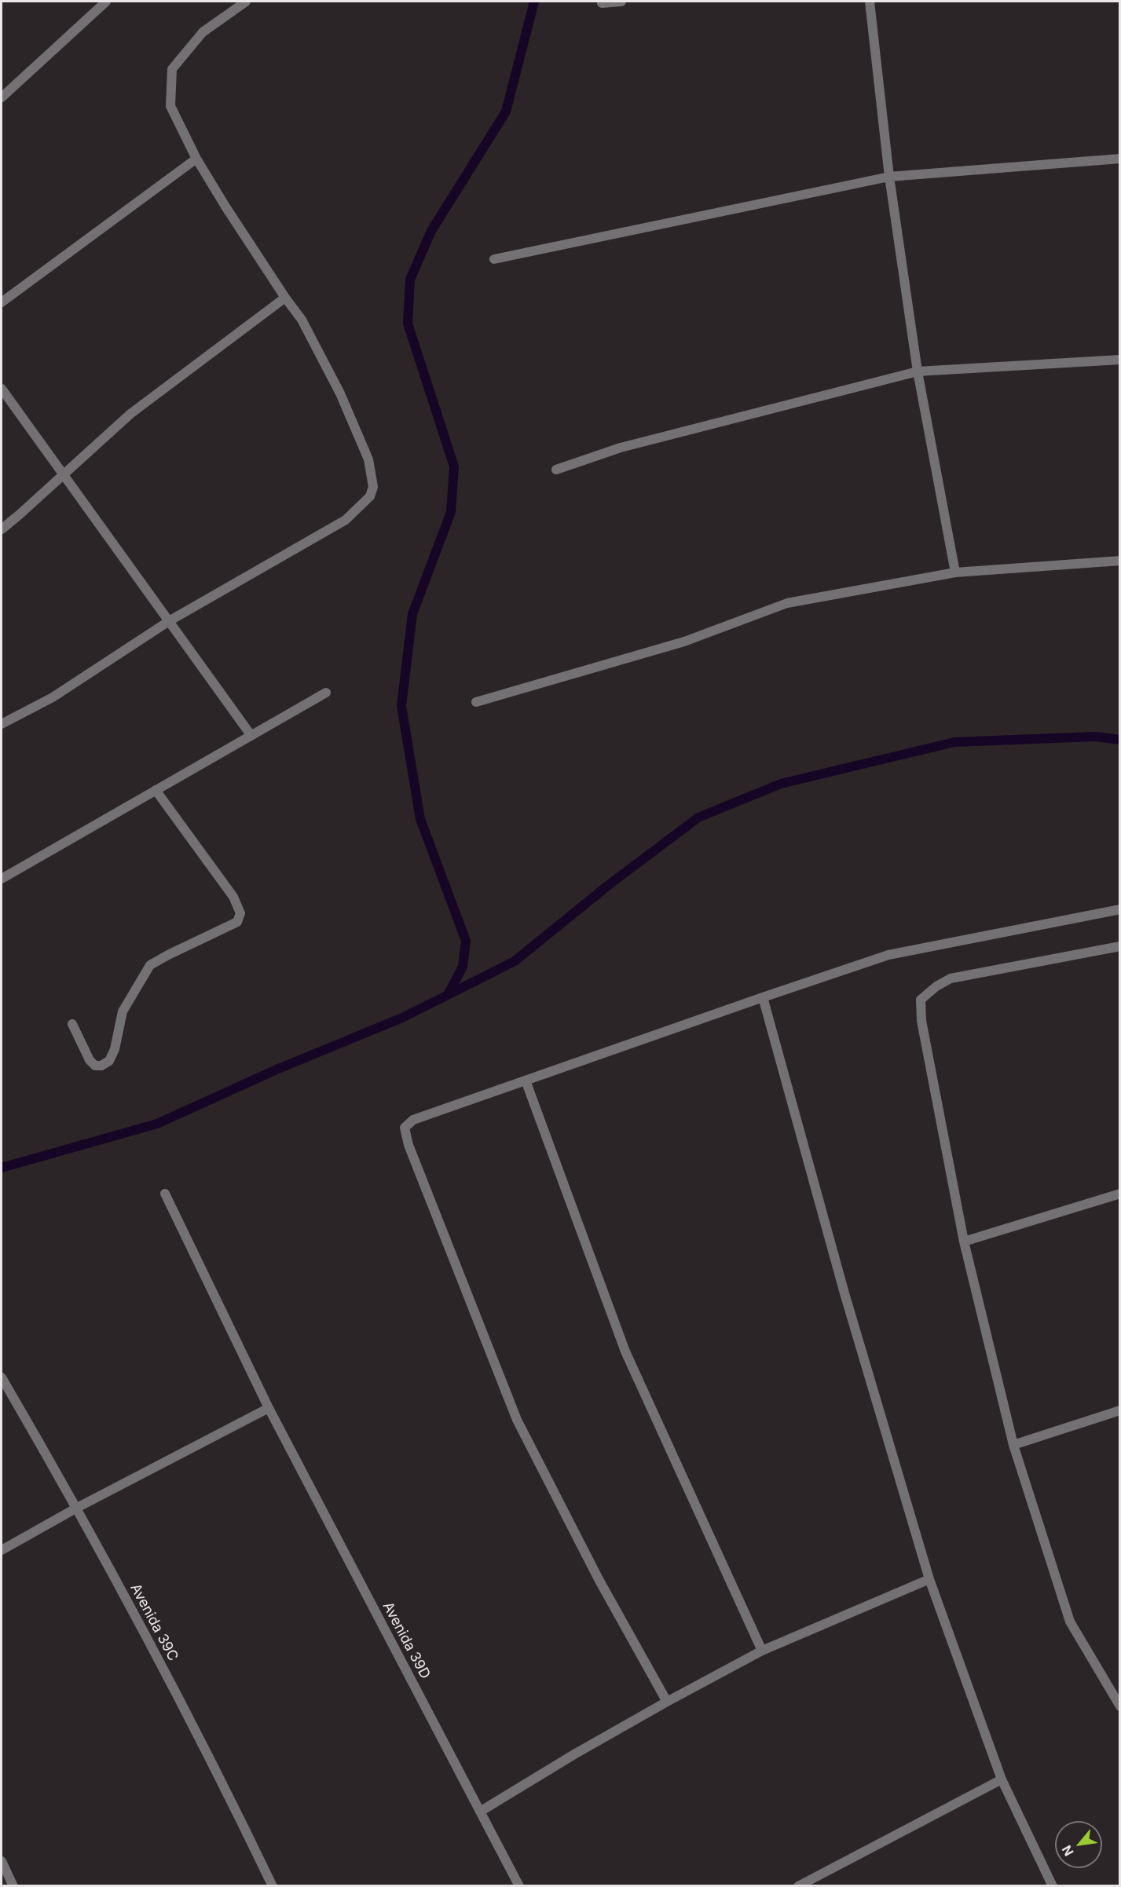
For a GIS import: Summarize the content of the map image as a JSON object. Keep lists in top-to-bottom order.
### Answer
{
  "streets": {
    "street": ["Avenida 39C", "Avenida 39D"]
  },
  "north": "bottom left"
}
